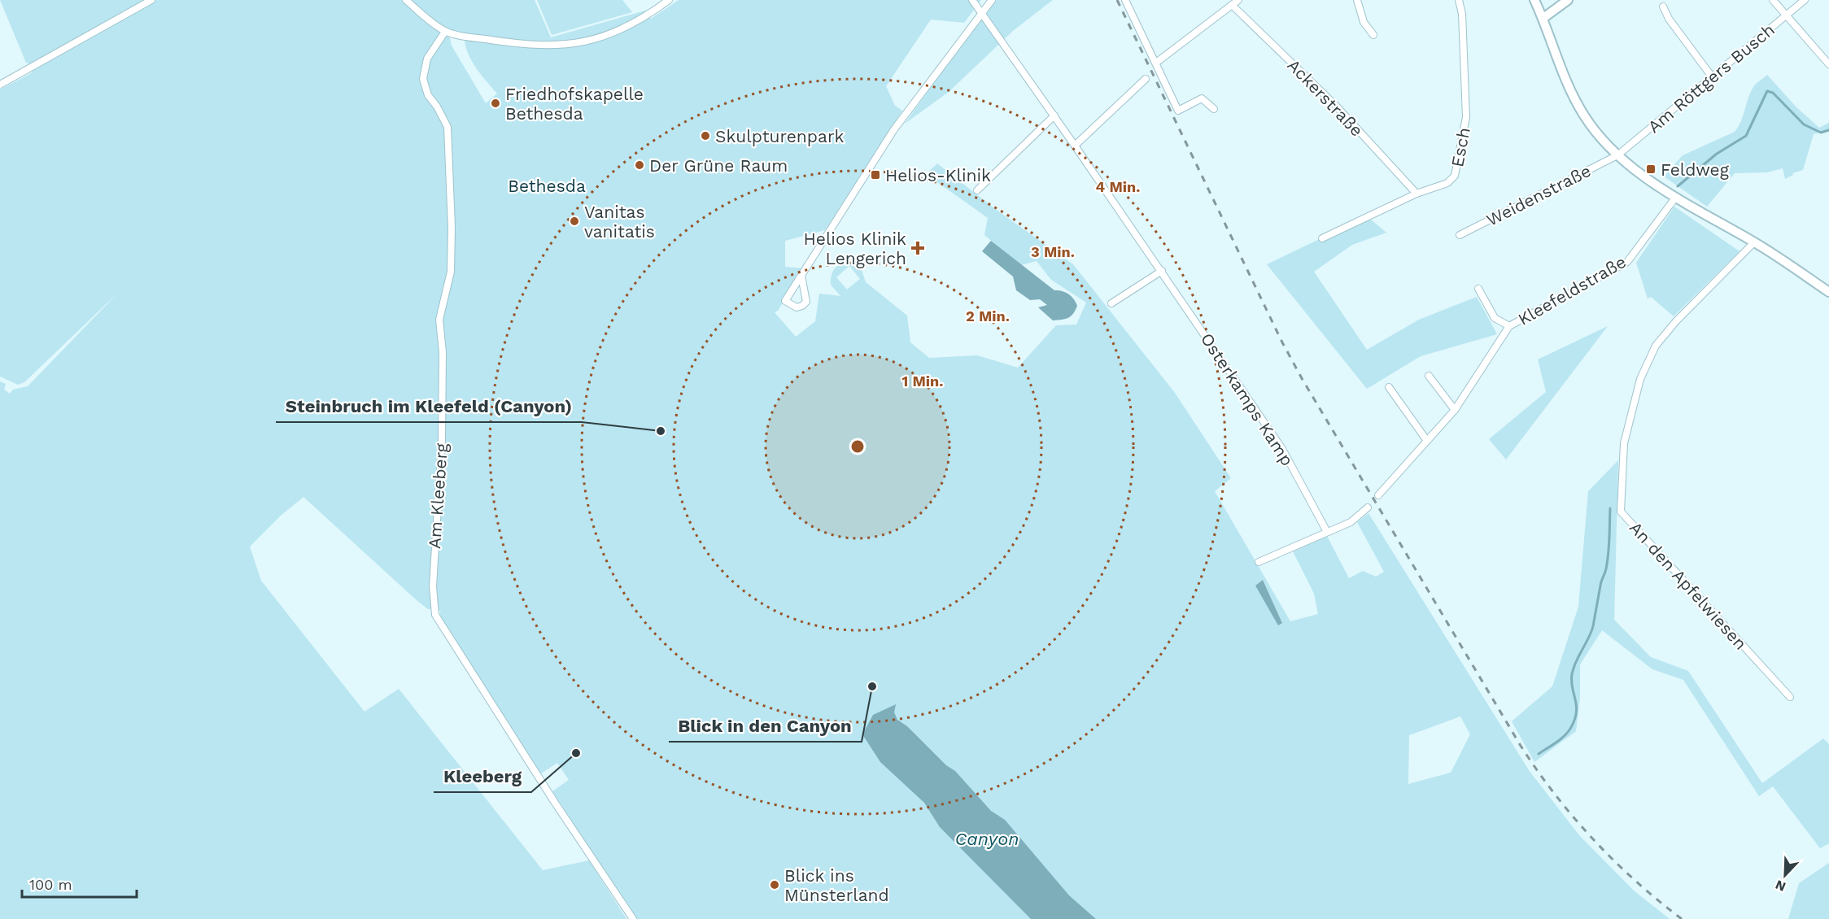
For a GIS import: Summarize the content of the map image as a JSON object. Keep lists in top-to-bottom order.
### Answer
{
  "streets": {
    "street": [
      "Am Röttgers Busch",
      "Ackerstraße",
      "Esch",
      "Weidenstraße",
      "Kleefeldstraße",
      "Osterkamps Kamp",
      "Am Kleeberg",
      "An den Apfelwiesen"
    ]
  },
  "crossings": [
    ["Am Röttgers Busch", "Weidenstraße"],
    ["Ackerstraße", "Esch"]
  ],
  "water": ["Canyon"],
  "parks": ["Bethesda"],
  "places": {
    "other": [
      "Friedhofskapelle Bethesda",
      "Skulpturenpark",
      "Der Grüne Raum",
      "Vanitas vanitatis",
      "Steinbruch im Kleefeld (Canyon)",
      "Blick in den Canyon",
      "Kleeberg",
      "Blick ins Münsterland"
    ],
    "transit": ["Feldweg", "Helios-Klinik"],
    "health": ["Helios Klinik Lengerich"]
  },
  "scale_bar": "100 m",
  "north": "bottom left",
  "rings": [
    "4 Min.",
    "3 Min.",
    "2 Min.",
    "1 Min."
  ]
}
